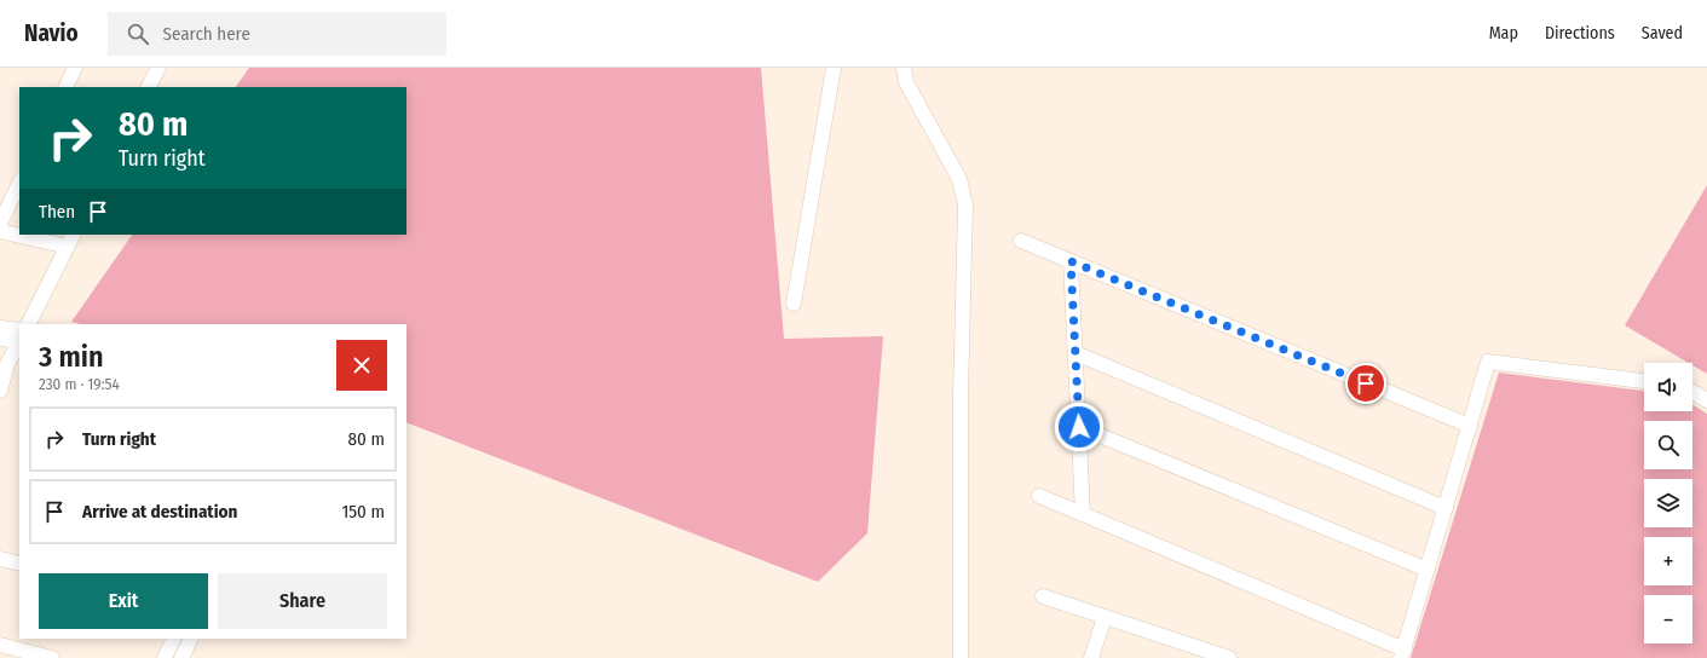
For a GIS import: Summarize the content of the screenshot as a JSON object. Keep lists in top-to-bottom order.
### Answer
{
  "page": {
    "header": "Navio",
    "search": "Search here",
    "nav": ["Map", "Directions", "Saved"],
    "turn": ["80 m", "Turn right"],
    "then": "Then",
    "heading": ["3 min", "230 m · 19:54"],
    "map_buttons": ["+", "−"],
    "list": [
      {
        "name": "Turn right",
        "value": "80 m"
      },
      {
        "name": "Arrive at destination",
        "value": "150 m"
      }
    ],
    "buttons": ["Exit", "Share"]
  }
}
